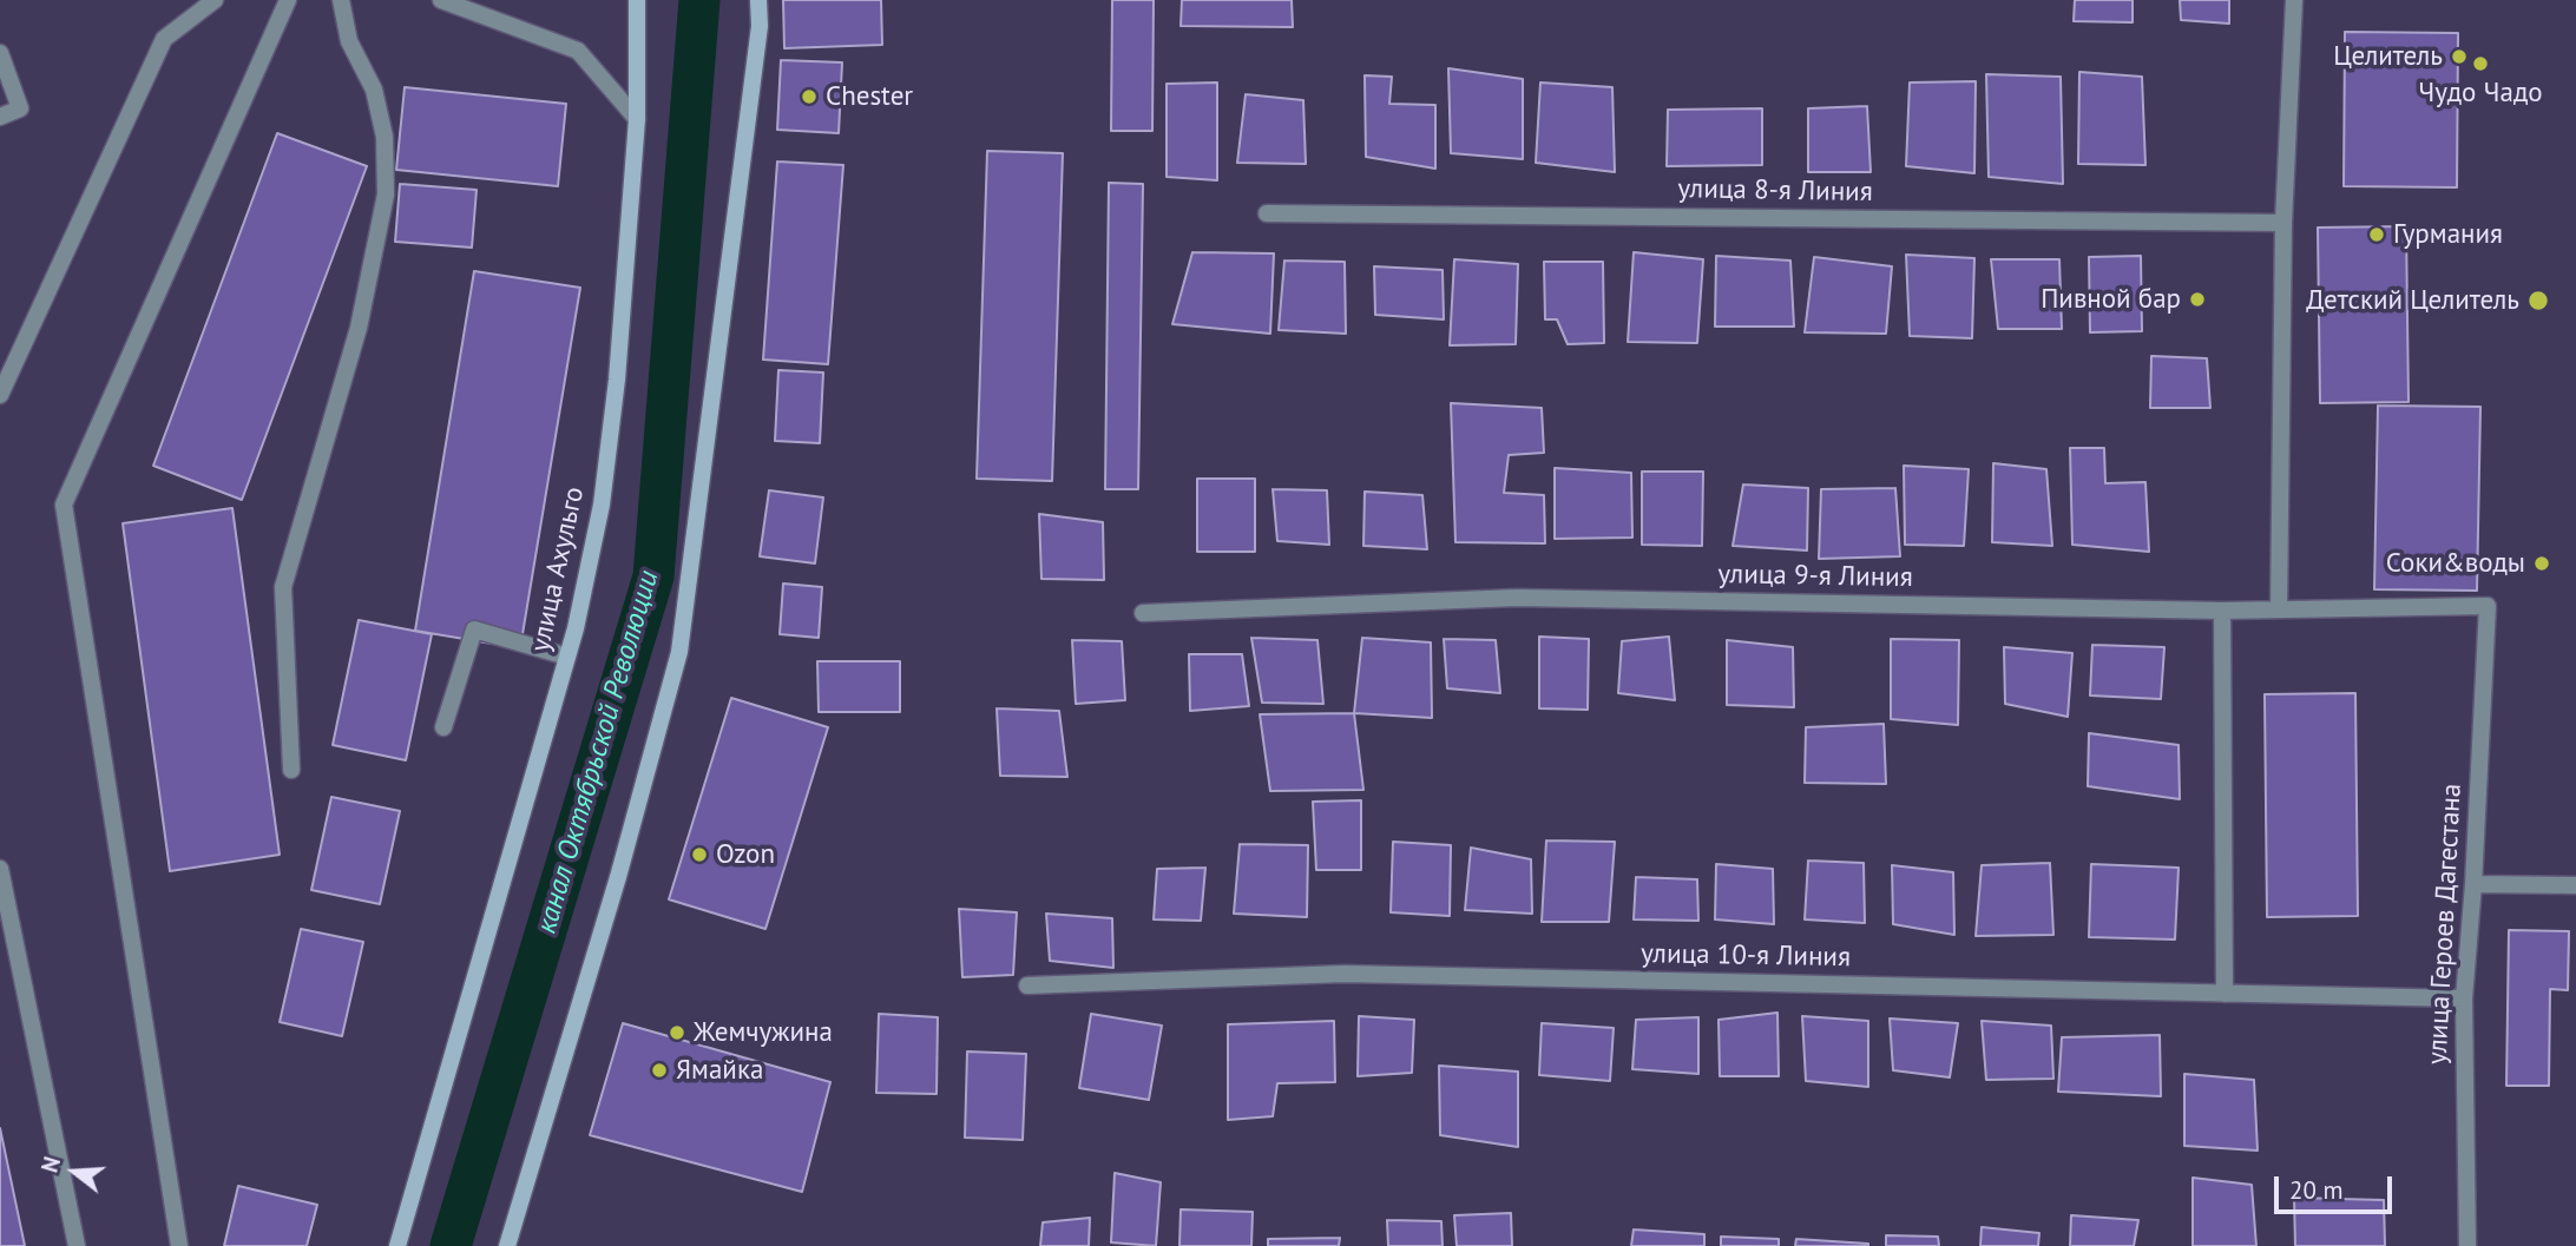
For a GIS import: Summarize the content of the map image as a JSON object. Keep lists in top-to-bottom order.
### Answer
{
  "streets": {
    "main road": ["улица Ахульго"],
    "street": [
      "улица 8-я Линия",
      "улица 9-я Линия",
      "улица Героев Дагестана",
      "улица 10-я Линия"
    ]
  },
  "crossings": [
    ["улица 9-я Линия", "улица Героев Дагестана"],
    ["улица Героев Дагестана", "улица 10-я Линия"]
  ],
  "water": ["канал Октябрьской Революции"],
  "places": [
    "Целитель",
    "Чудо Чадо",
    "Chester",
    "Гурмания",
    "Пивной бар",
    "Детский Целитель",
    "Соки&воды",
    "Ozon",
    "Жемчужина",
    "Ямайка"
  ],
  "scale_bar": "20 m",
  "north": "left"
}
